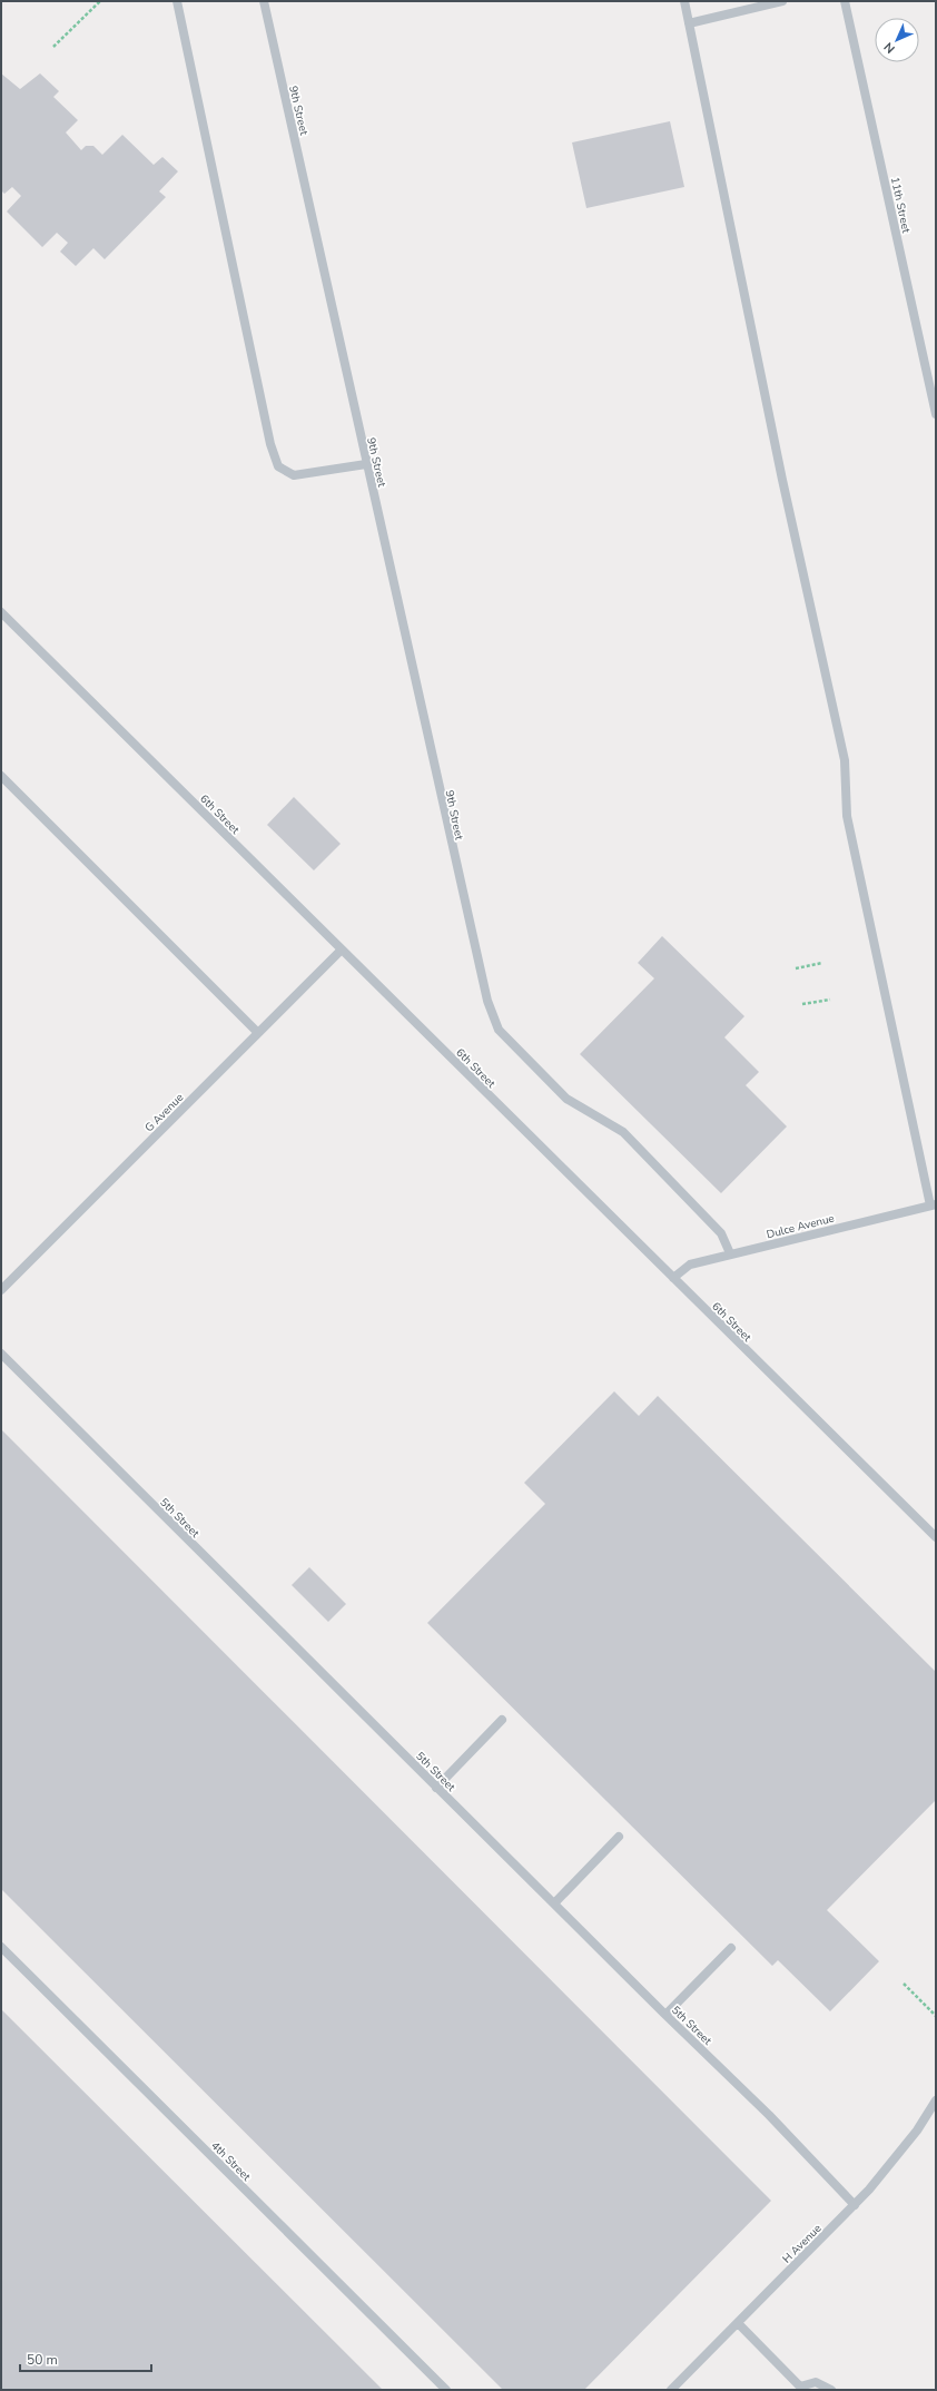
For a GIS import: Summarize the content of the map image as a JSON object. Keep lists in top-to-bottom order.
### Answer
{
  "streets": {
    "lane": [
      "9th Street",
      "11th Street",
      "6th Street",
      "G Avenue",
      "Dulce Avenue",
      "5th Street",
      "4th Street",
      "H Avenue"
    ]
  },
  "crossings": [
    ["9th Street", "Dulce Avenue"],
    ["6th Street", "G Avenue"],
    ["6th Street", "Dulce Avenue"],
    ["5th Street", "H Avenue"]
  ],
  "scale_bar": "50 m",
  "north": "bottom left"
}
